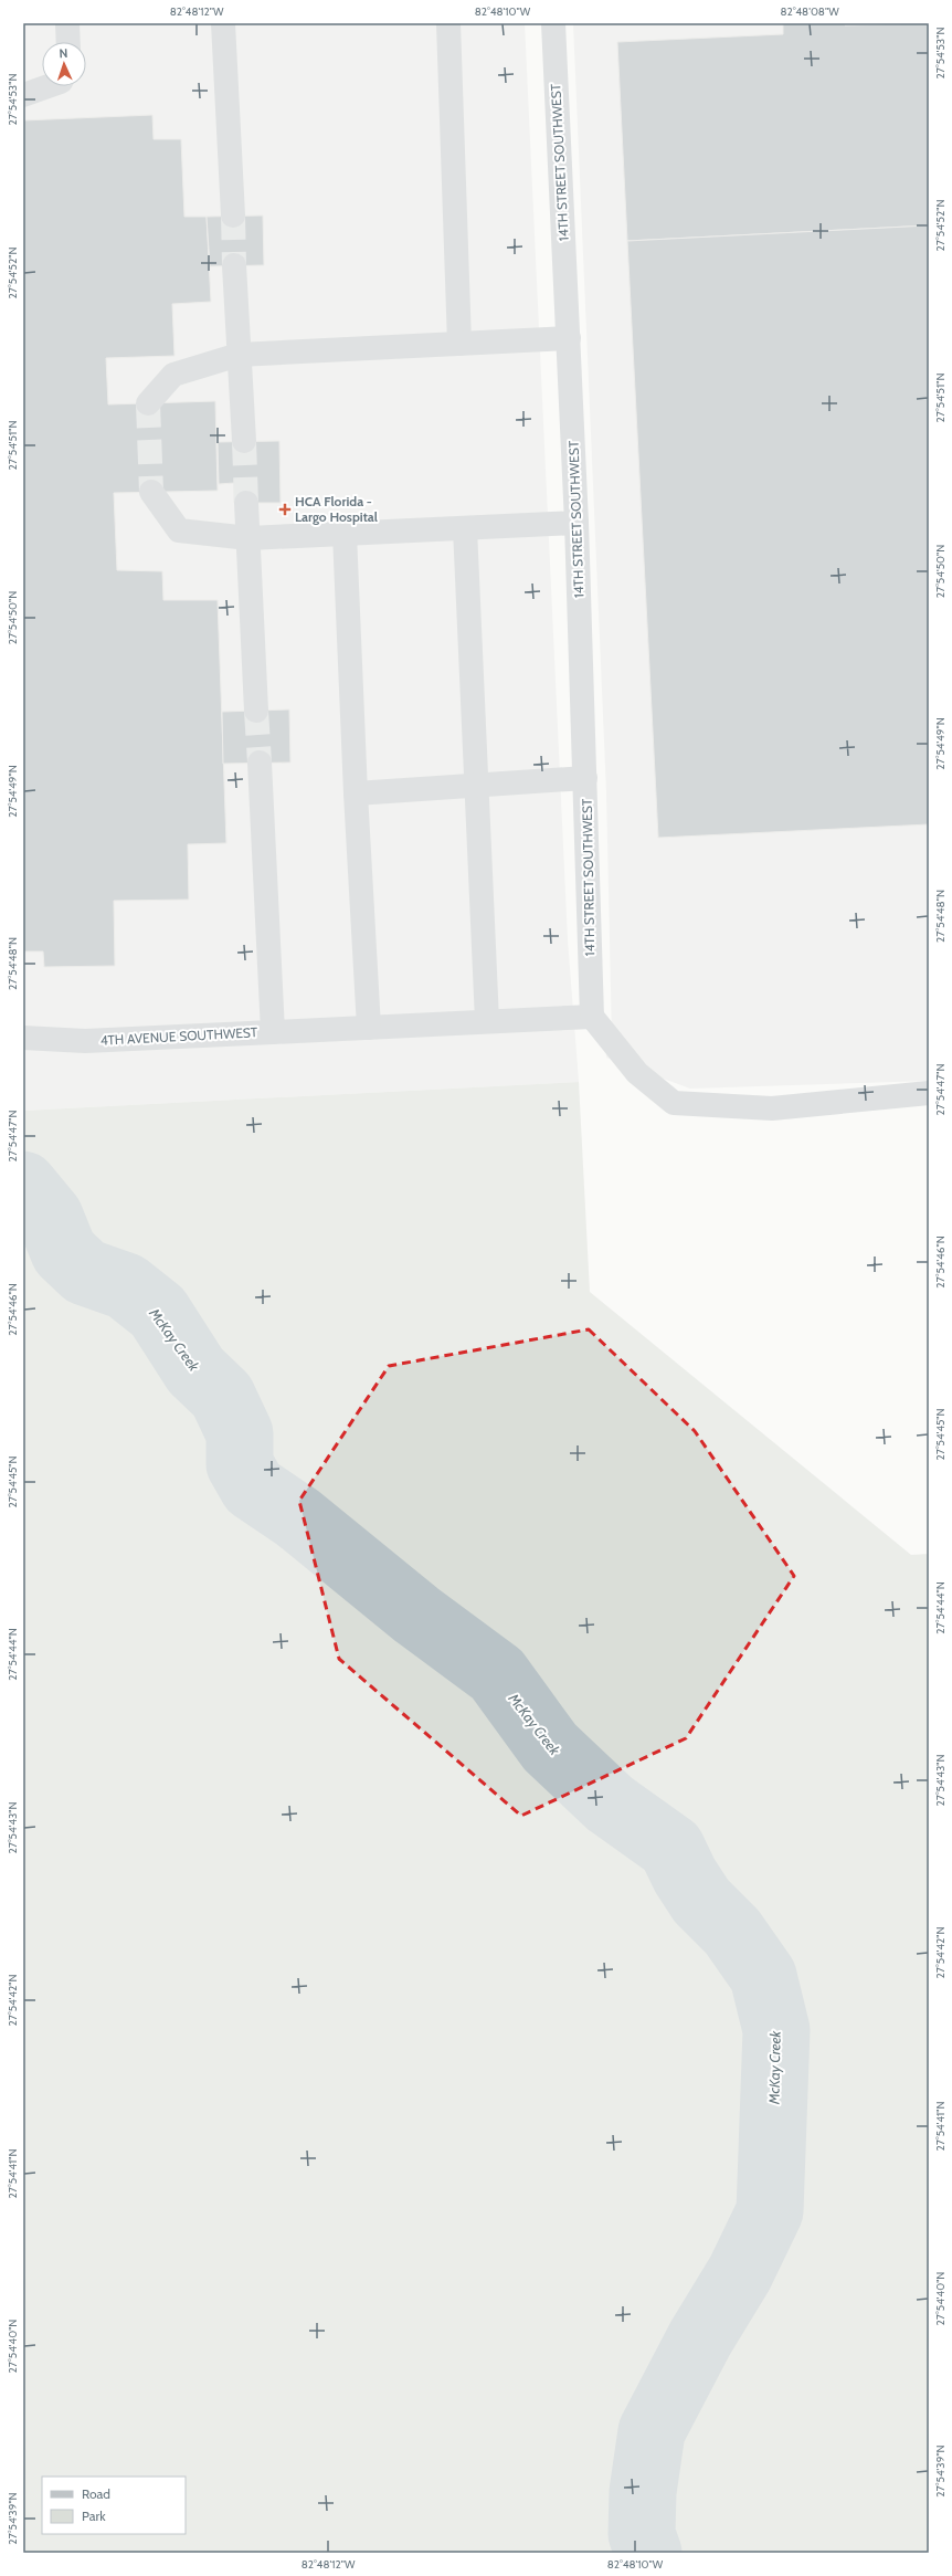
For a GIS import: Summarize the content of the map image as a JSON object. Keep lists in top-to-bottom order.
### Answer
{
  "streets": {
    "street": ["14TH STREET SOUTHWEST", "4TH AVENUE SOUTHWEST"]
  },
  "crossings": [
    ["14TH STREET SOUTHWEST", "4TH AVENUE SOUTHWEST"]
  ],
  "water": ["McKay Creek"],
  "places": {
    "health": ["HCA Florida - Largo Hospital"]
  },
  "legend": ["Road", "Park"],
  "north": "top",
  "coordinates": [
    "82°48'12\"W",
    "82°48'10\"W",
    "82°48'08\"W",
    "27°54'53\"N",
    "27°54'52\"N",
    "27°54'51\"N",
    "27°54'50\"N",
    "27°54'49\"N",
    "27°54'48\"N",
    "27°54'47\"N",
    "27°54'46\"N",
    "27°54'45\"N",
    "27°54'44\"N",
    "27°54'43\"N",
    "27°54'42\"N",
    "27°54'41\"N",
    "27°54'40\"N",
    "27°54'39\"N"
  ]
}
